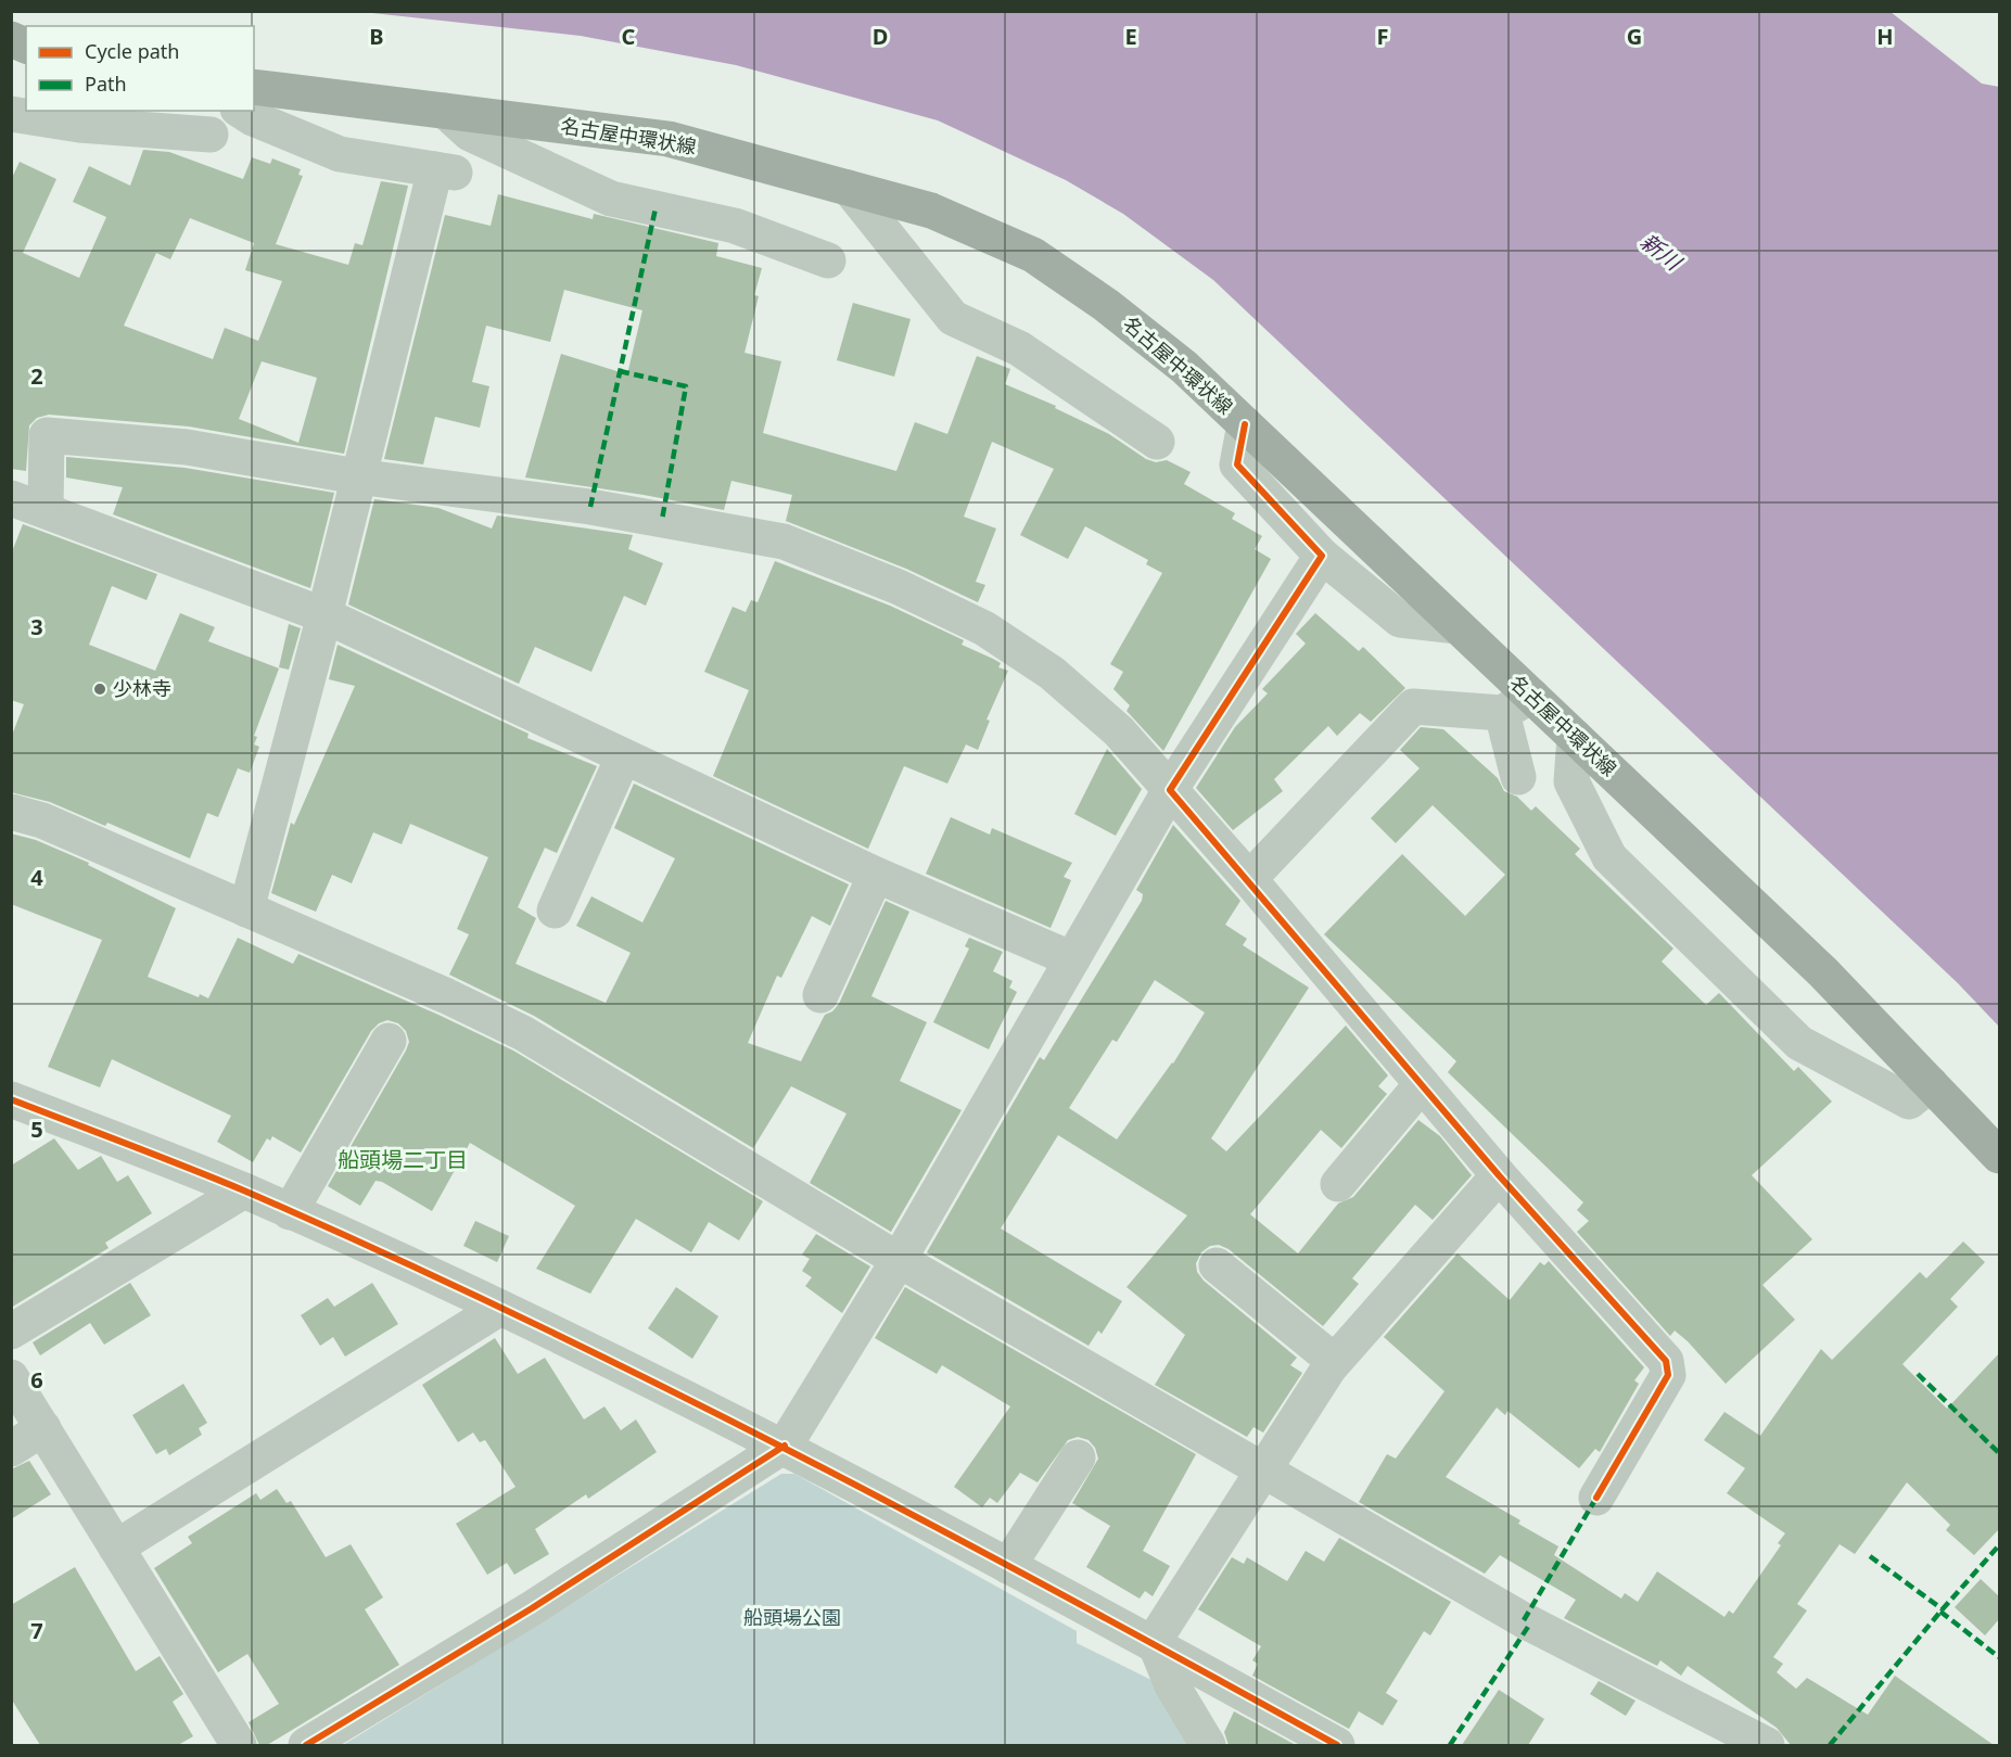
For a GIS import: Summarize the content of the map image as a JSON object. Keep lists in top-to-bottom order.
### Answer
{
  "streets": {
    "main road": ["名古屋中環状線"]
  },
  "districts": ["船頭場二丁目"],
  "water": ["新川"],
  "parks": ["船頭場公園"],
  "places": ["少林寺"],
  "legend": ["Cycle path", "Path"],
  "grid": {
    "columns": [
      "B",
      "C",
      "D",
      "E",
      "F",
      "G",
      "H"
    ],
    "rows": [
      "2",
      "3",
      "4",
      "5",
      "6",
      "7"
    ]
  }
}
